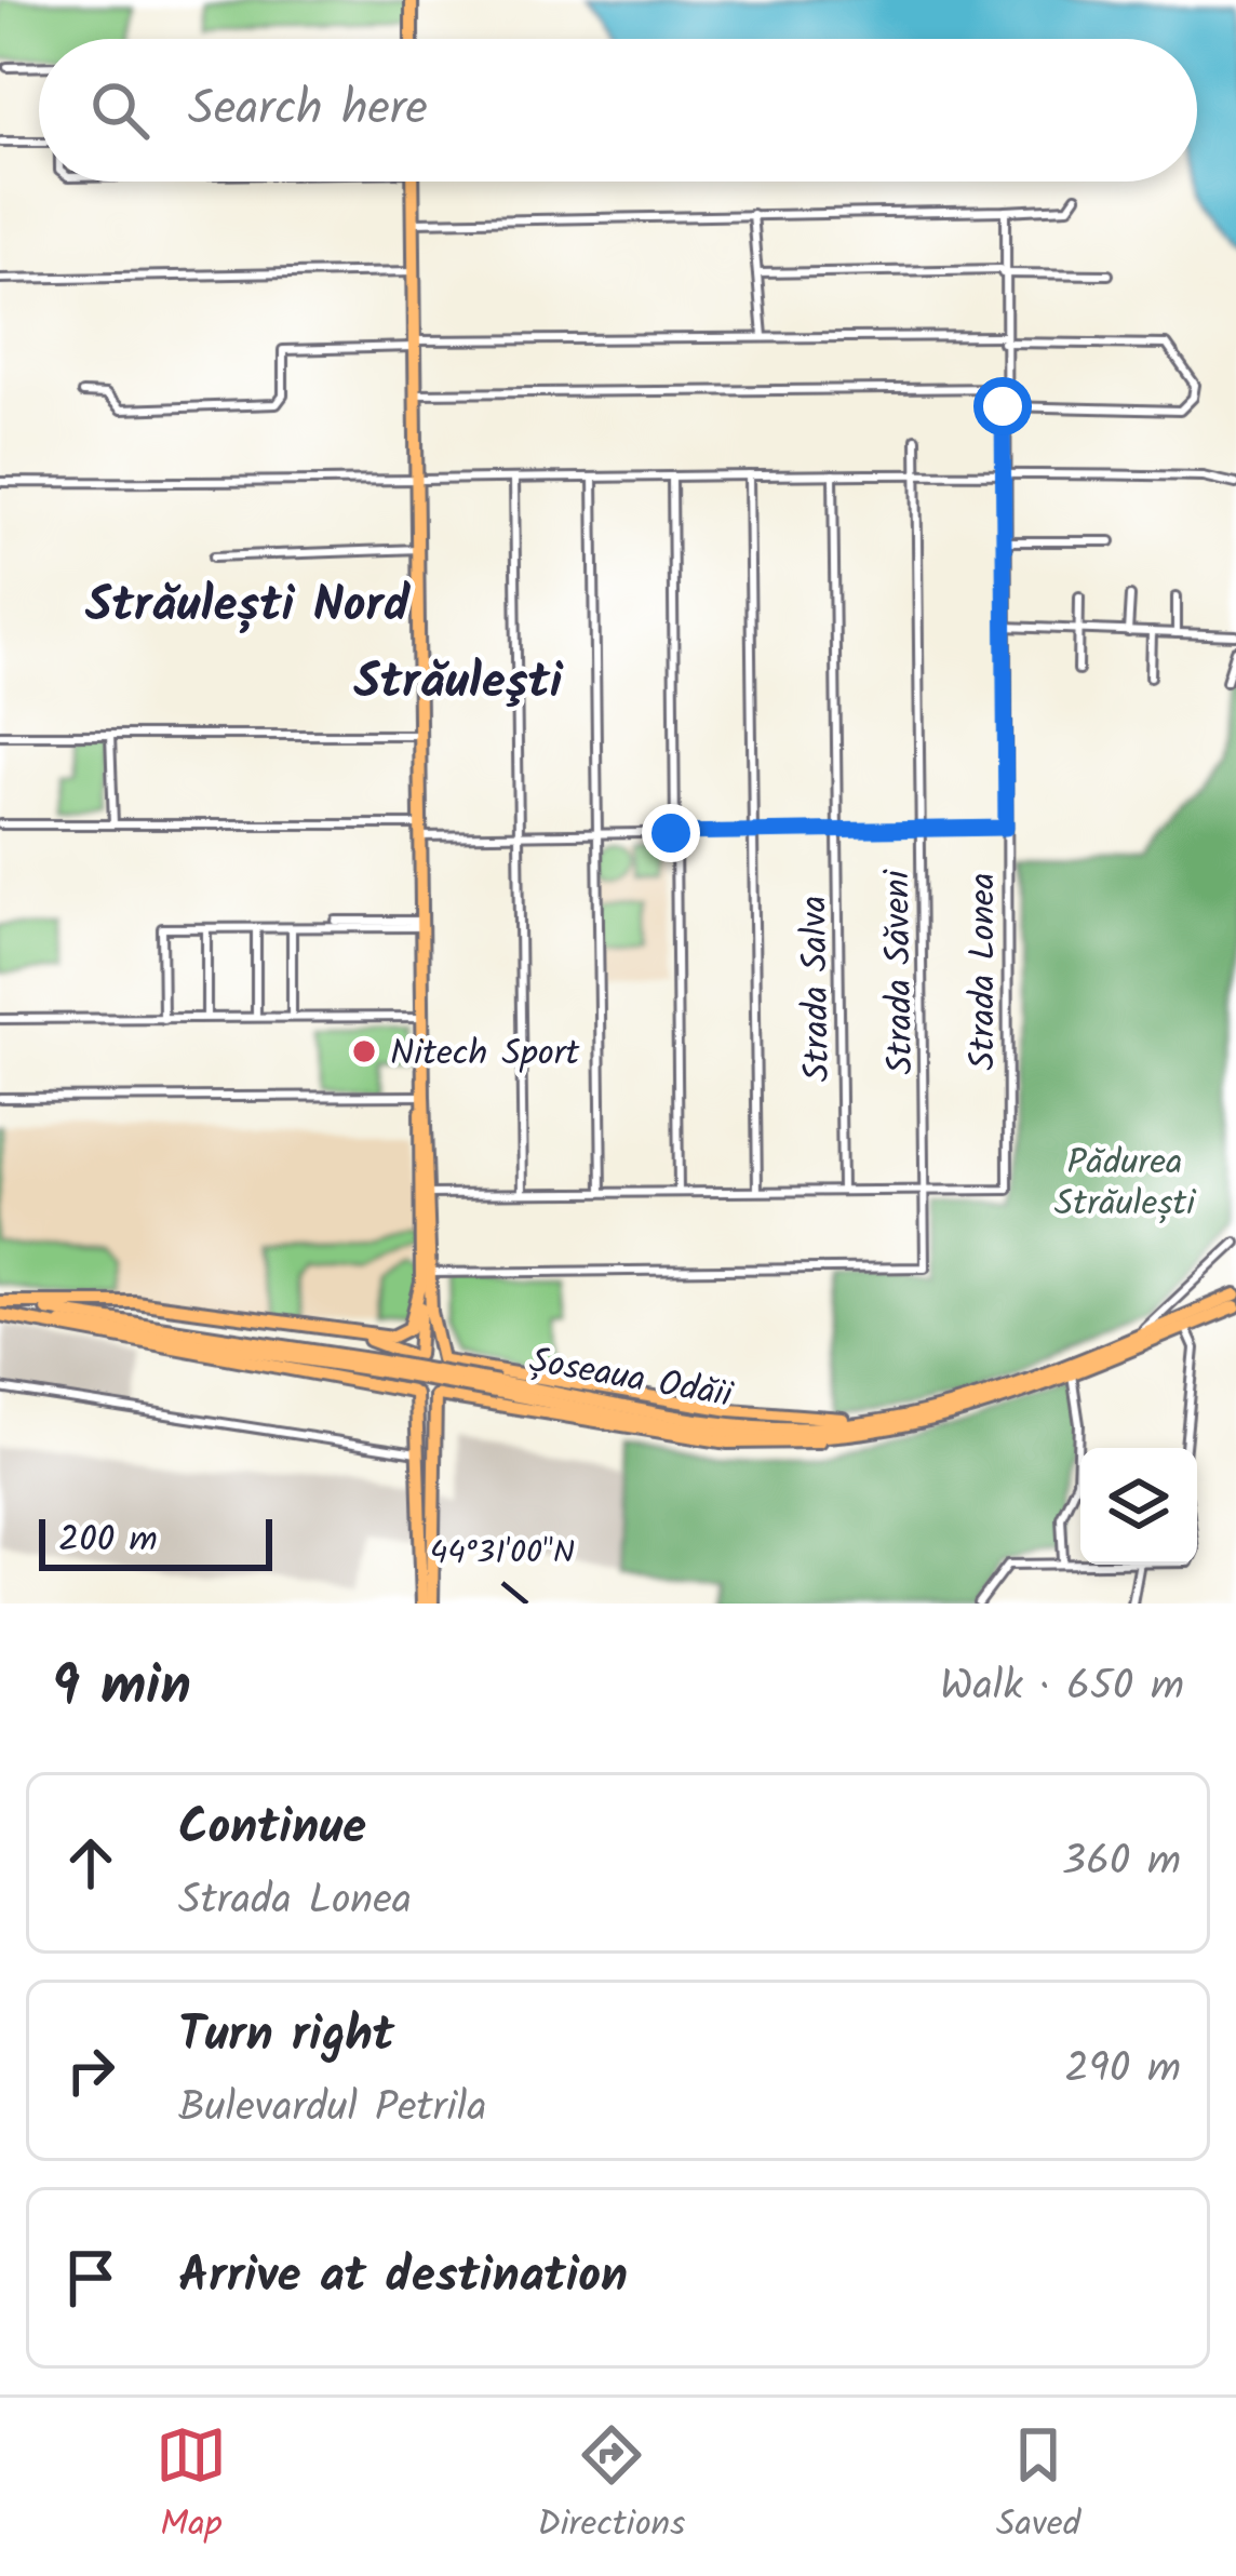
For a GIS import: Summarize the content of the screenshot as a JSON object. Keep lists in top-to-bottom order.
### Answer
{
  "streets": {
    "main road": ["Șoseaua Odăii"],
    "street": ["Strada Lonea", "Strada Săveni", "Strada Salva"]
  },
  "crossings": [
    ["Strada Lonea", "Strada Săveni"]
  ],
  "districts": ["Străulești Nord", "Străuleşti"],
  "parks": ["Pădurea Străulești"],
  "places": ["Nitech Sport"],
  "scale_bar": "200 m",
  "page": {
    "search": "Search here",
    "scale": "200 m",
    "heading": ["9 min", "Walk · 650 m"],
    "list": [
      ["Continue", "Strada Lonea", "360 m"],
      ["Turn right", "Bulevardul Petrila", "290 m"],
      "Arrive at destination"
    ],
    "nav": ["Map", "Directions", "Saved"]
  },
  "coordinates": ["44°31'00\"N"]
}
